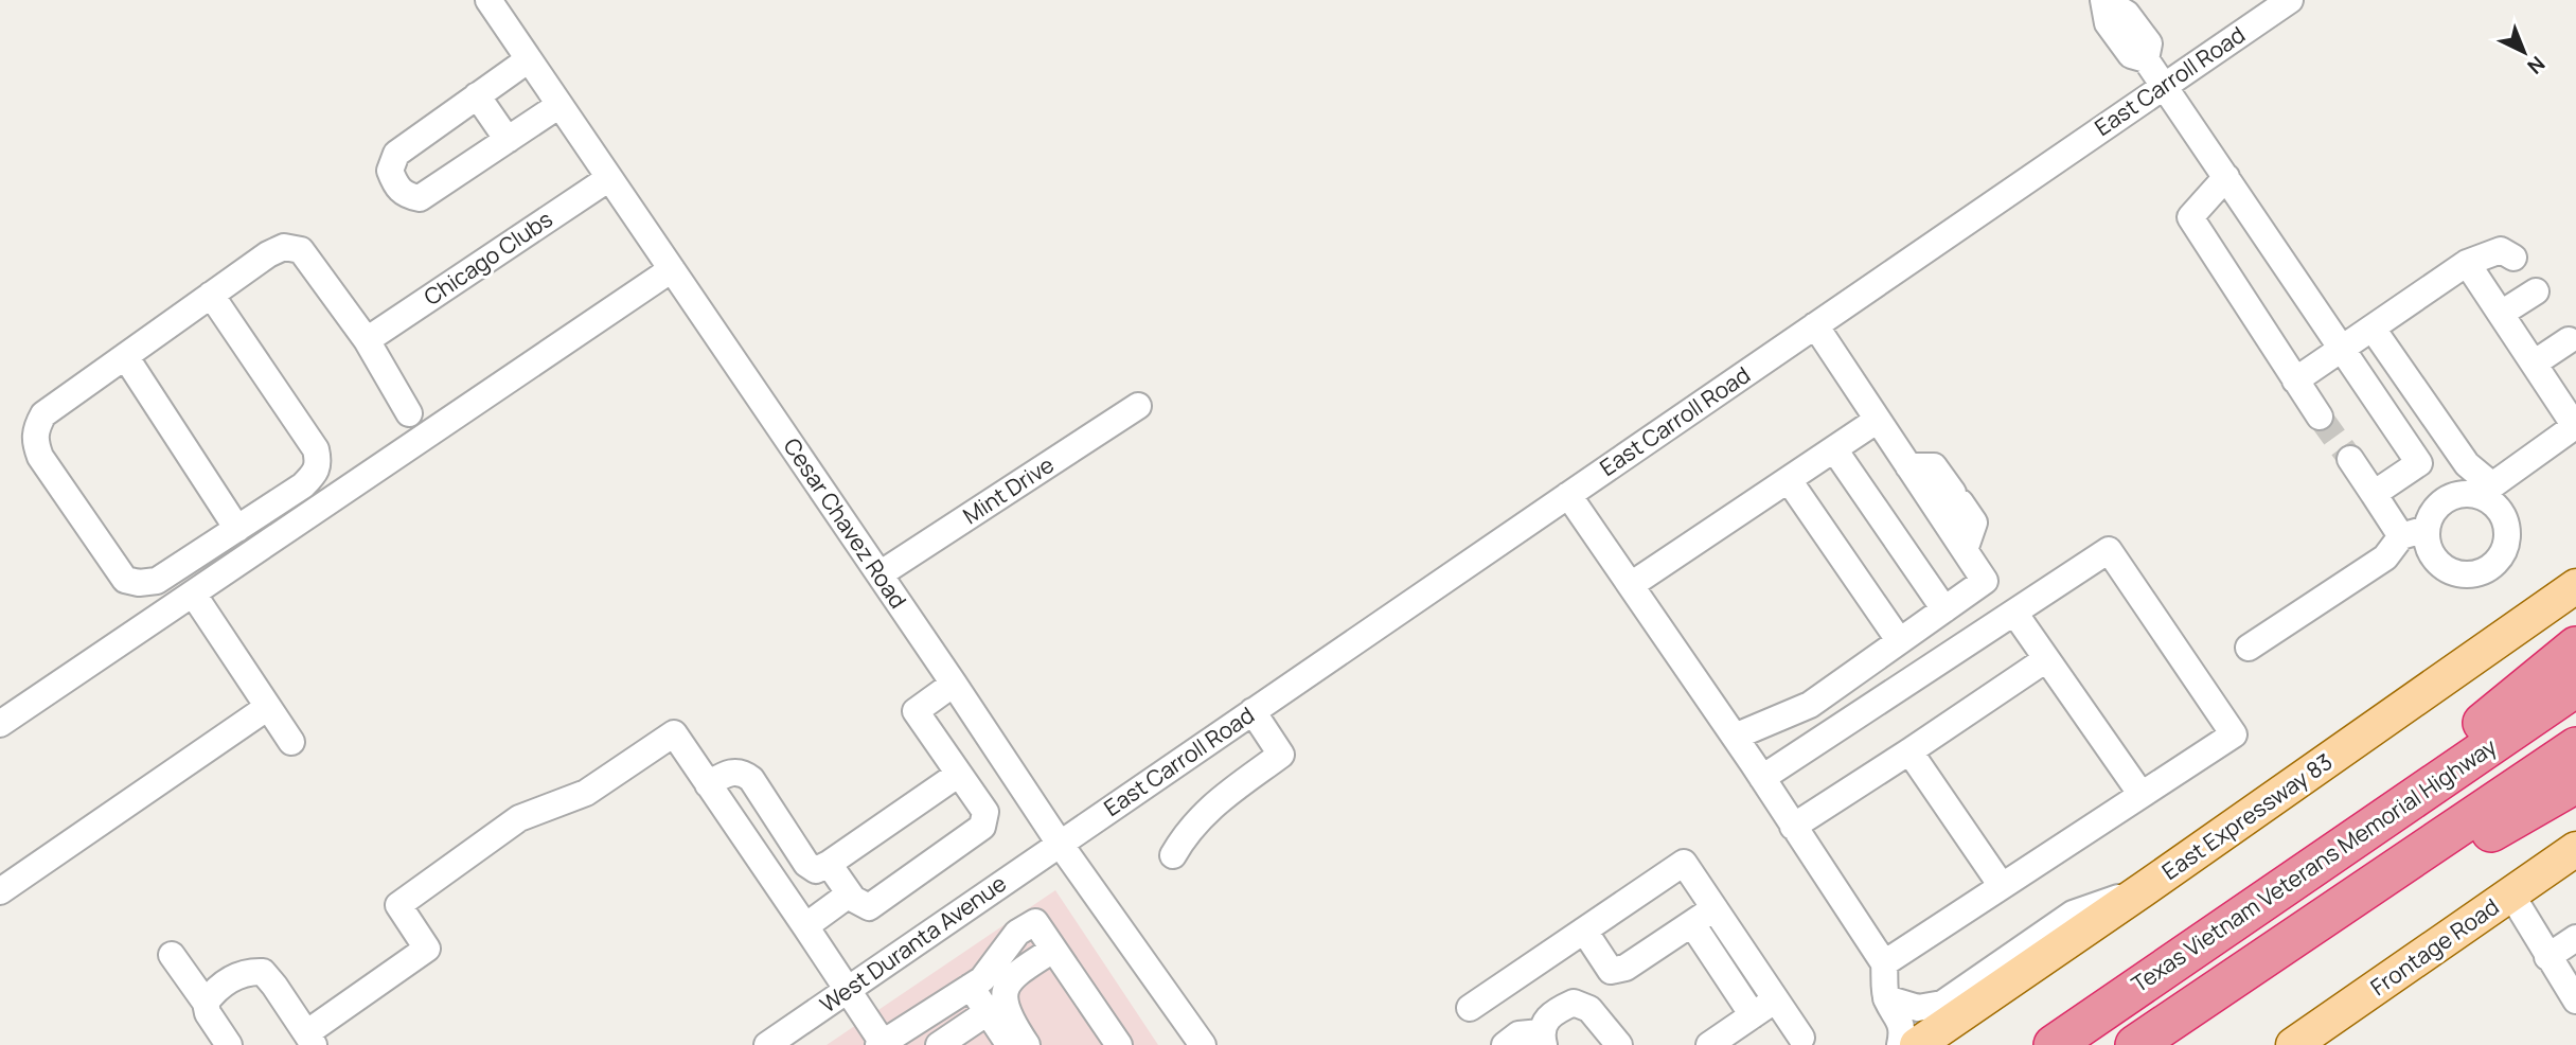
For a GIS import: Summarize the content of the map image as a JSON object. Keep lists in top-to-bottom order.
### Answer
{
  "streets": {
    "highway": ["Texas Vietnam Veterans Memorial Highway"],
    "main road": ["East Expressway 83", "Frontage Road"],
    "street": [
      "East Carroll Road",
      "Chicago Clubs",
      "Mint Drive",
      "Cesar Chavez Road",
      "West Duranta Avenue"
    ]
  },
  "crossings": [
    ["East Carroll Road", "Cesar Chavez Road"],
    ["East Carroll Road", "West Duranta Avenue"],
    ["Chicago Clubs", "Cesar Chavez Road"],
    ["Mint Drive", "Cesar Chavez Road"],
    ["Cesar Chavez Road", "West Duranta Avenue"]
  ],
  "north": "bottom right"
}
